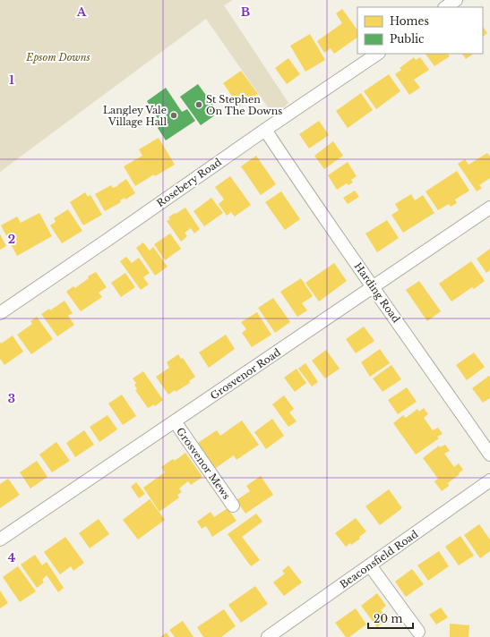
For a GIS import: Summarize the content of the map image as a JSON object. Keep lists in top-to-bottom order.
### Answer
{
  "streets": {
    "street": [
      "Rosebery Road",
      "Harding Road",
      "Grosvenor Road",
      "Grosvenor Mews",
      "Beaconsfield Road"
    ]
  },
  "crossings": [
    ["Rosebery Road", "Harding Road"],
    ["Harding Road", "Grosvenor Road"],
    ["Grosvenor Road", "Grosvenor Mews"]
  ],
  "parks": ["Epsom Downs"],
  "places": ["St Stephen On The Downs", "Langley Vale Village Hall"],
  "legend": ["Homes", "Public"],
  "scale_bar": "20 m",
  "grid": {
    "columns": ["A", "B"],
    "rows": [
      "1",
      "2",
      "3",
      "4"
    ]
  }
}
